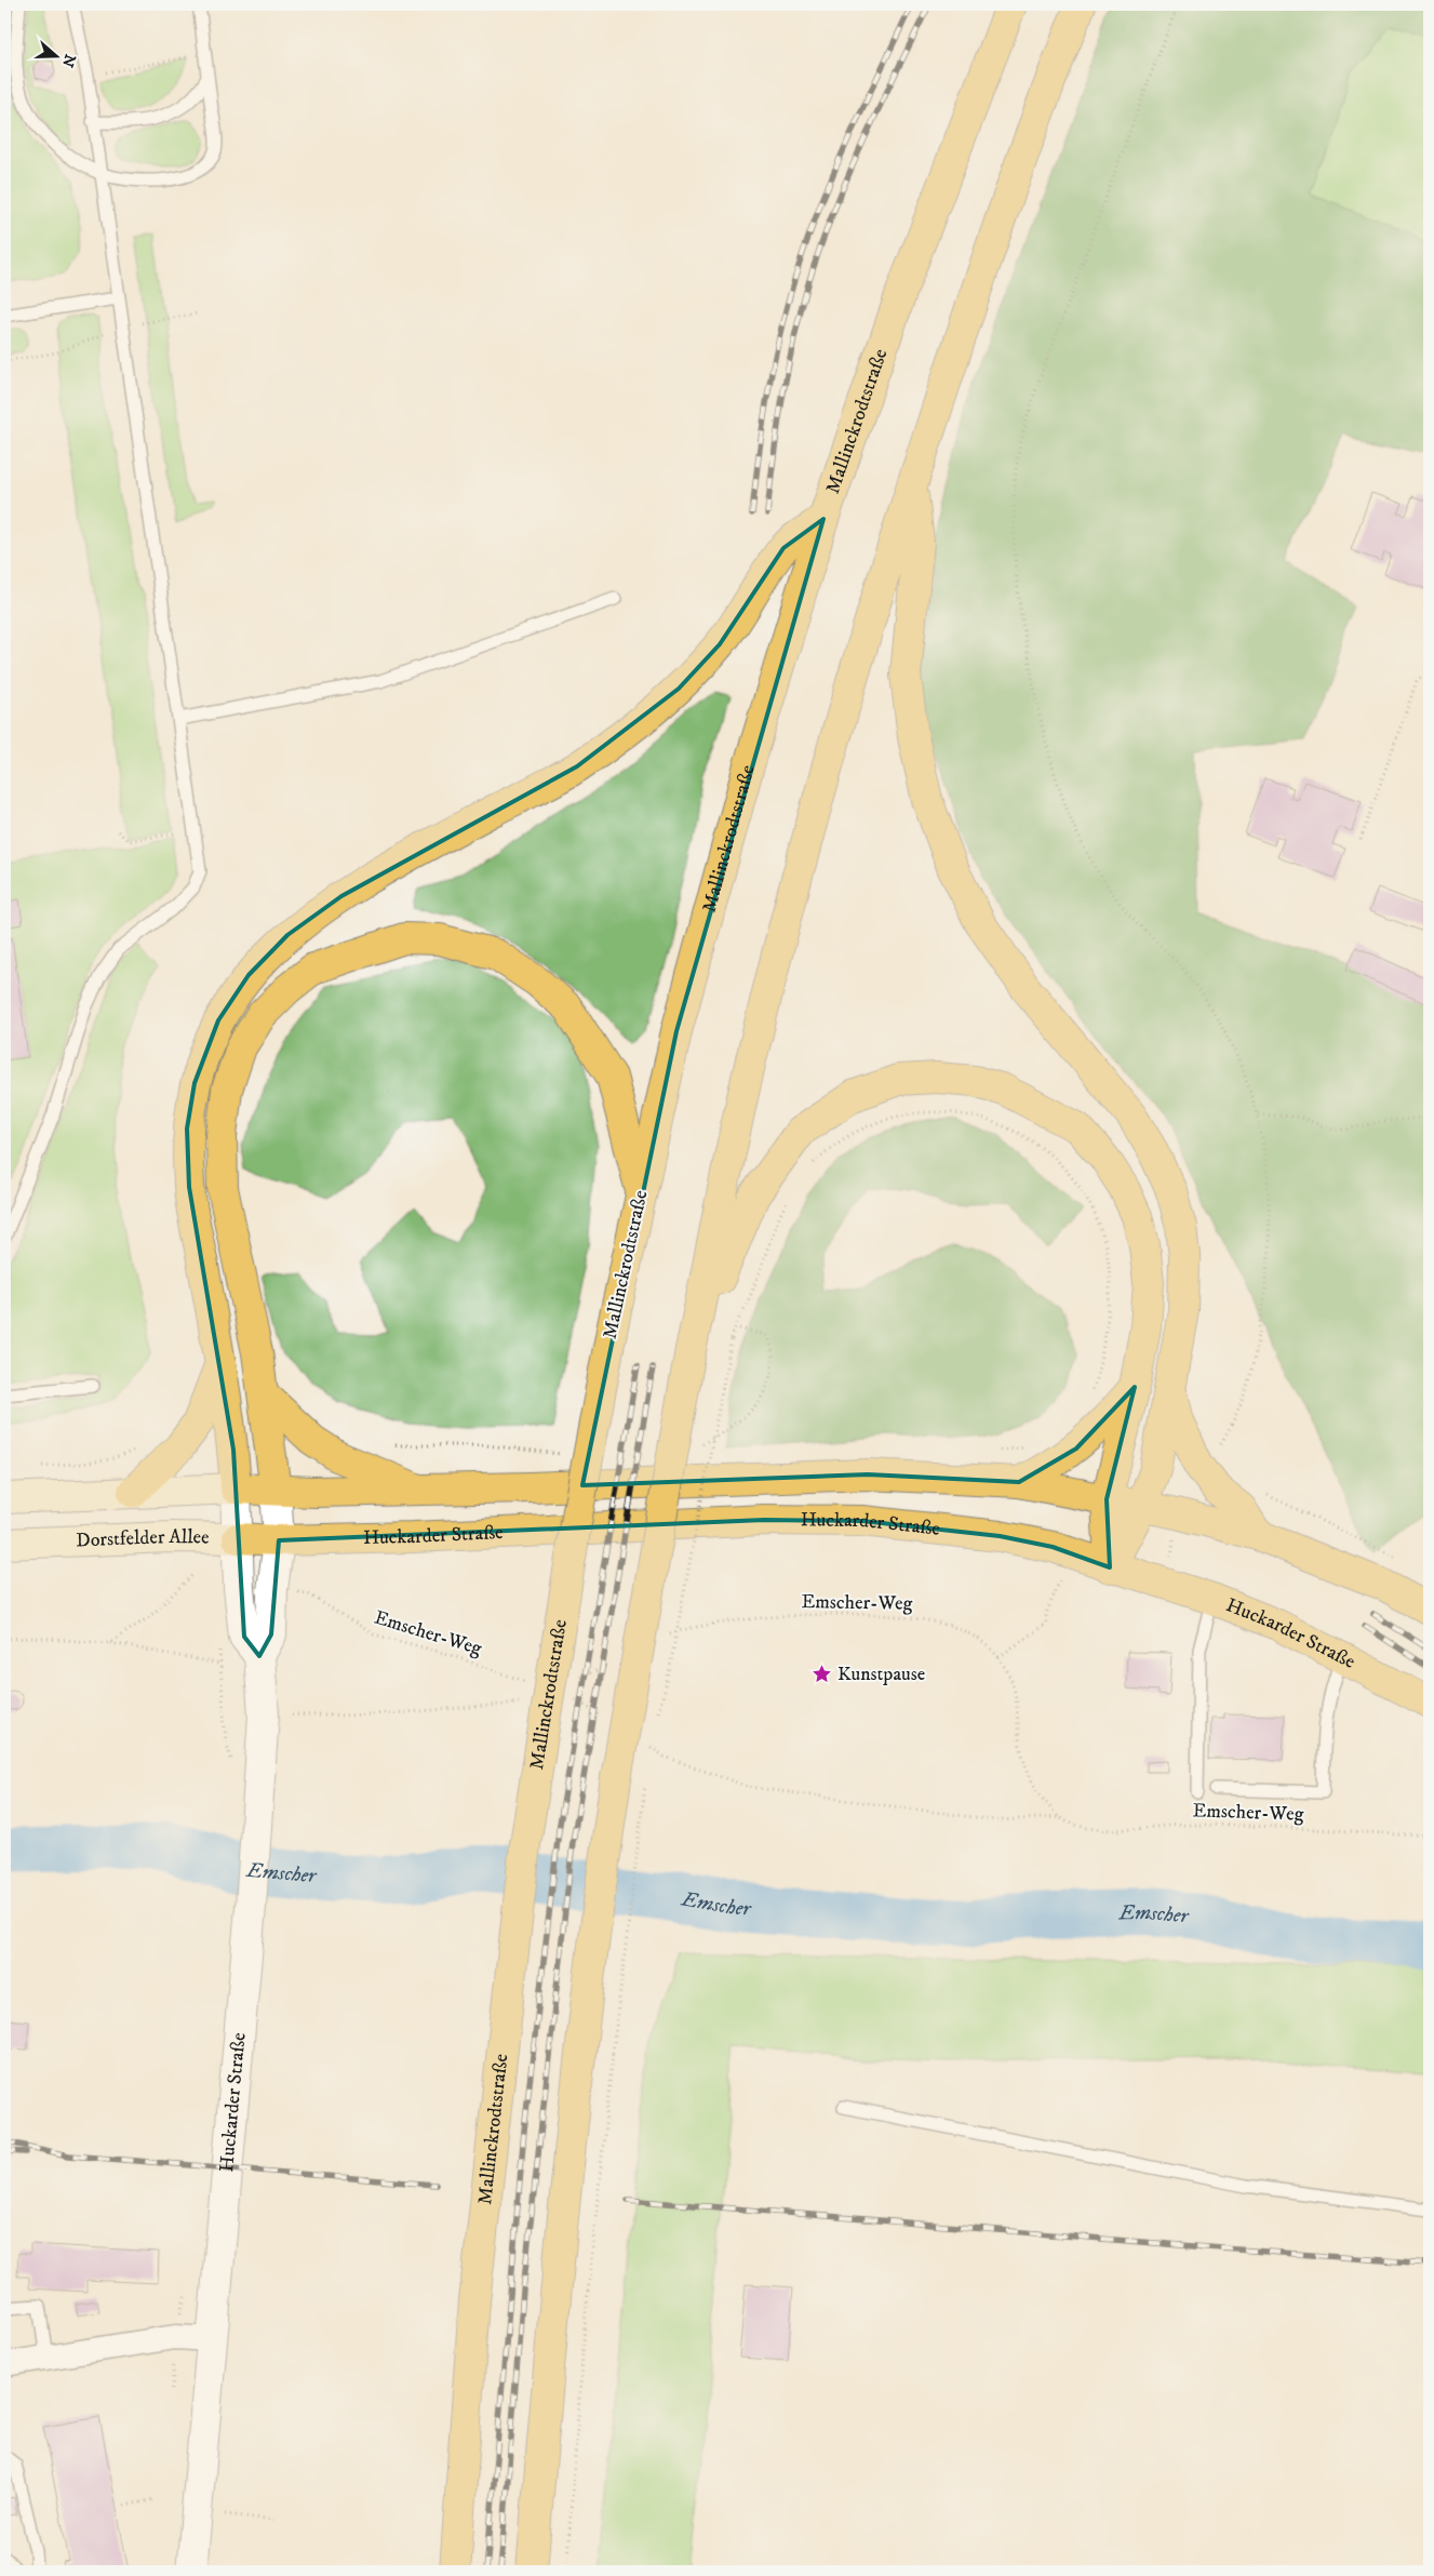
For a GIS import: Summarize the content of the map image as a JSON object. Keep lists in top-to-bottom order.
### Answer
{
  "streets": {
    "main road": ["Mallinckrodtstraße", "Huckarder Straße", "Dorstfelder Allee"],
    "path": ["Emscher-Weg"]
  },
  "crossings": [
    ["Huckarder Straße", "Dorstfelder Allee"]
  ],
  "water": ["Emscher"],
  "places": {
    "place": ["Kunstpause"]
  },
  "north": "right"
}
